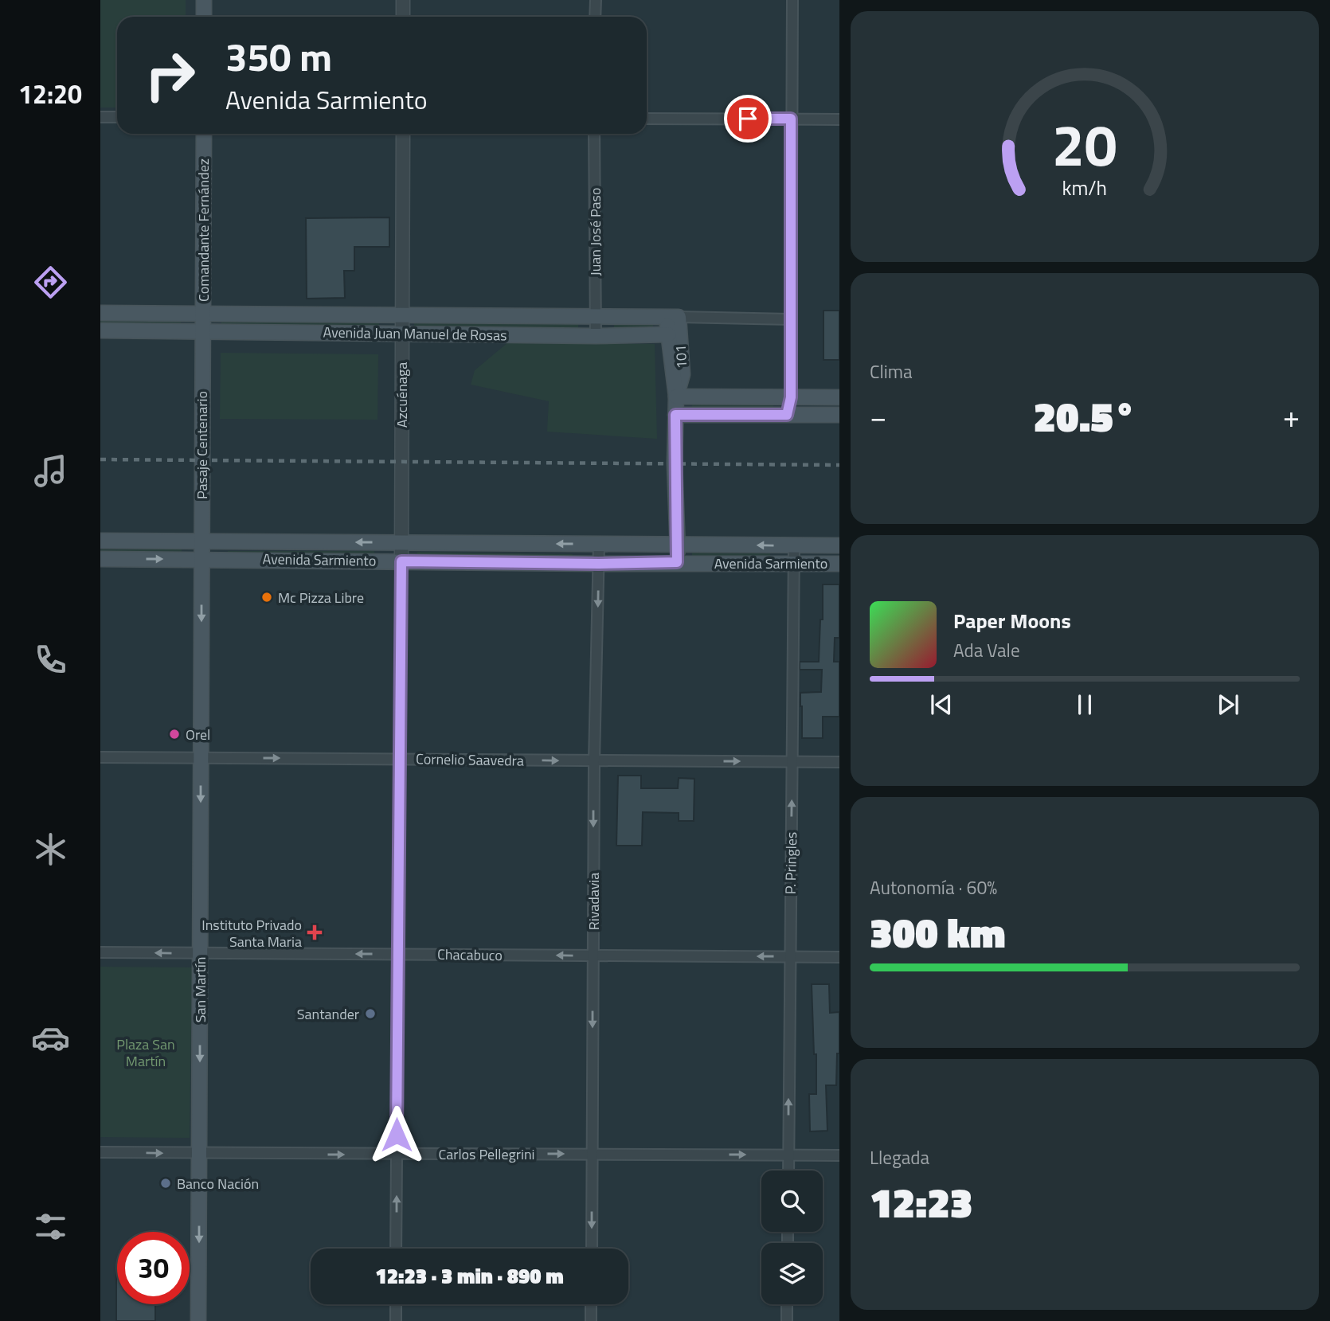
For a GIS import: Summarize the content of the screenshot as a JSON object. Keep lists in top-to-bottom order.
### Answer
{
  "streets": {
    "main road": [
      "Comandante Fernández",
      "Avenida Juan Manuel de Rosas",
      "101",
      "Pasaje Centenario",
      "Avenida Sarmiento",
      "San Martín"
    ],
    "street": [
      "Juan José Paso",
      "Azcuénaga",
      "Cornelio Saavedra",
      "P. Pringles",
      "Rivadavia",
      "Chacabuco",
      "Carlos Pellegrini"
    ]
  },
  "crossings": [
    ["Comandante Fernández", "Avenida Juan Manuel de Rosas"],
    ["Comandante Fernández", "Pasaje Centenario"],
    ["Juan José Paso", "Avenida Juan Manuel de Rosas"],
    ["Avenida Juan Manuel de Rosas", "101"],
    ["Avenida Juan Manuel de Rosas", "Azcuénaga"],
    ["Avenida Juan Manuel de Rosas", "Pasaje Centenario"],
    ["Azcuénaga", "Avenida Sarmiento"],
    ["Pasaje Centenario", "Avenida Sarmiento"],
    ["Pasaje Centenario", "San Martín"],
    ["Avenida Sarmiento", "P. Pringles"],
    ["Avenida Sarmiento", "Rivadavia"],
    ["Avenida Sarmiento", "San Martín"],
    ["Cornelio Saavedra", "P. Pringles"],
    ["Cornelio Saavedra", "Rivadavia"],
    ["Cornelio Saavedra", "San Martín"],
    ["P. Pringles", "Chacabuco"],
    ["P. Pringles", "Carlos Pellegrini"],
    ["Rivadavia", "Chacabuco"],
    ["Rivadavia", "Carlos Pellegrini"],
    ["Chacabuco", "San Martín"],
    ["San Martín", "Carlos Pellegrini"]
  ],
  "one_way": [
    "Cornelio Saavedra",
    "P. Pringles",
    "Rivadavia",
    "Chacabuco",
    "San Martín",
    "Carlos Pellegrini"
  ],
  "parks": ["Plaza San Martín"],
  "places": {
    "other": [
      "Mc Pizza Libre",
      "Orel",
      "Santander",
      "Banco Nación"
    ],
    "health": ["Instituto Privado Santa Maria"]
  },
  "page": {
    "tabs": "12:20",
    "turn": ["350 m", "Avenida Sarmiento"],
    "tile": [
      "Clima",
      ["Autonomía · 60%", "300 km"],
      ["Llegada", "12:23"]
    ],
    "heat": ["−", "20.5°", "+"],
    "song": ["Paper Moons", "Ada Vale"],
    "limit": "30",
    "trip": "12:23 · 3 min · 890 m",
    "gauge": ["20", "km/h"]
  }
}
